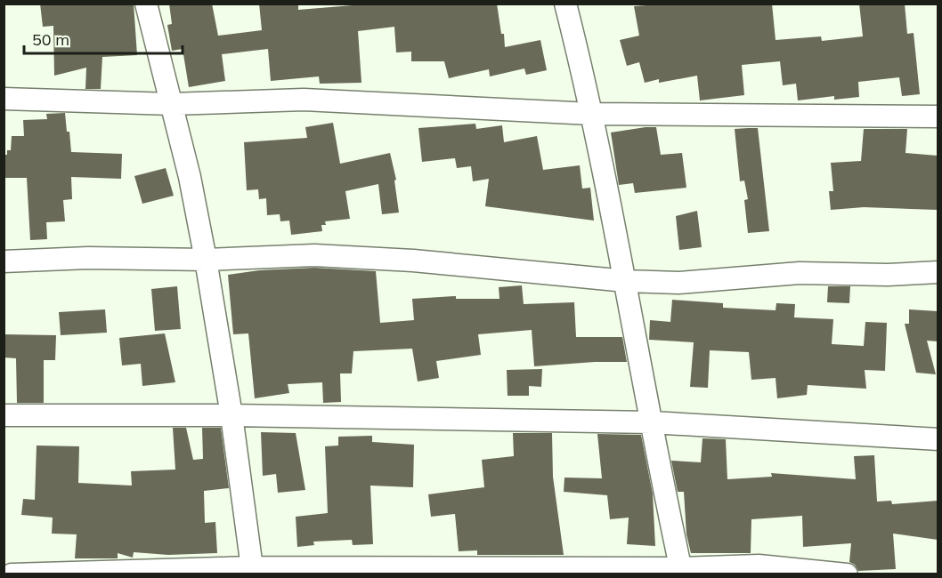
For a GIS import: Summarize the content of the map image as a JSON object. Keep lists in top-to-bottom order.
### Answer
{
  "scale_bar": "50 m"
}
